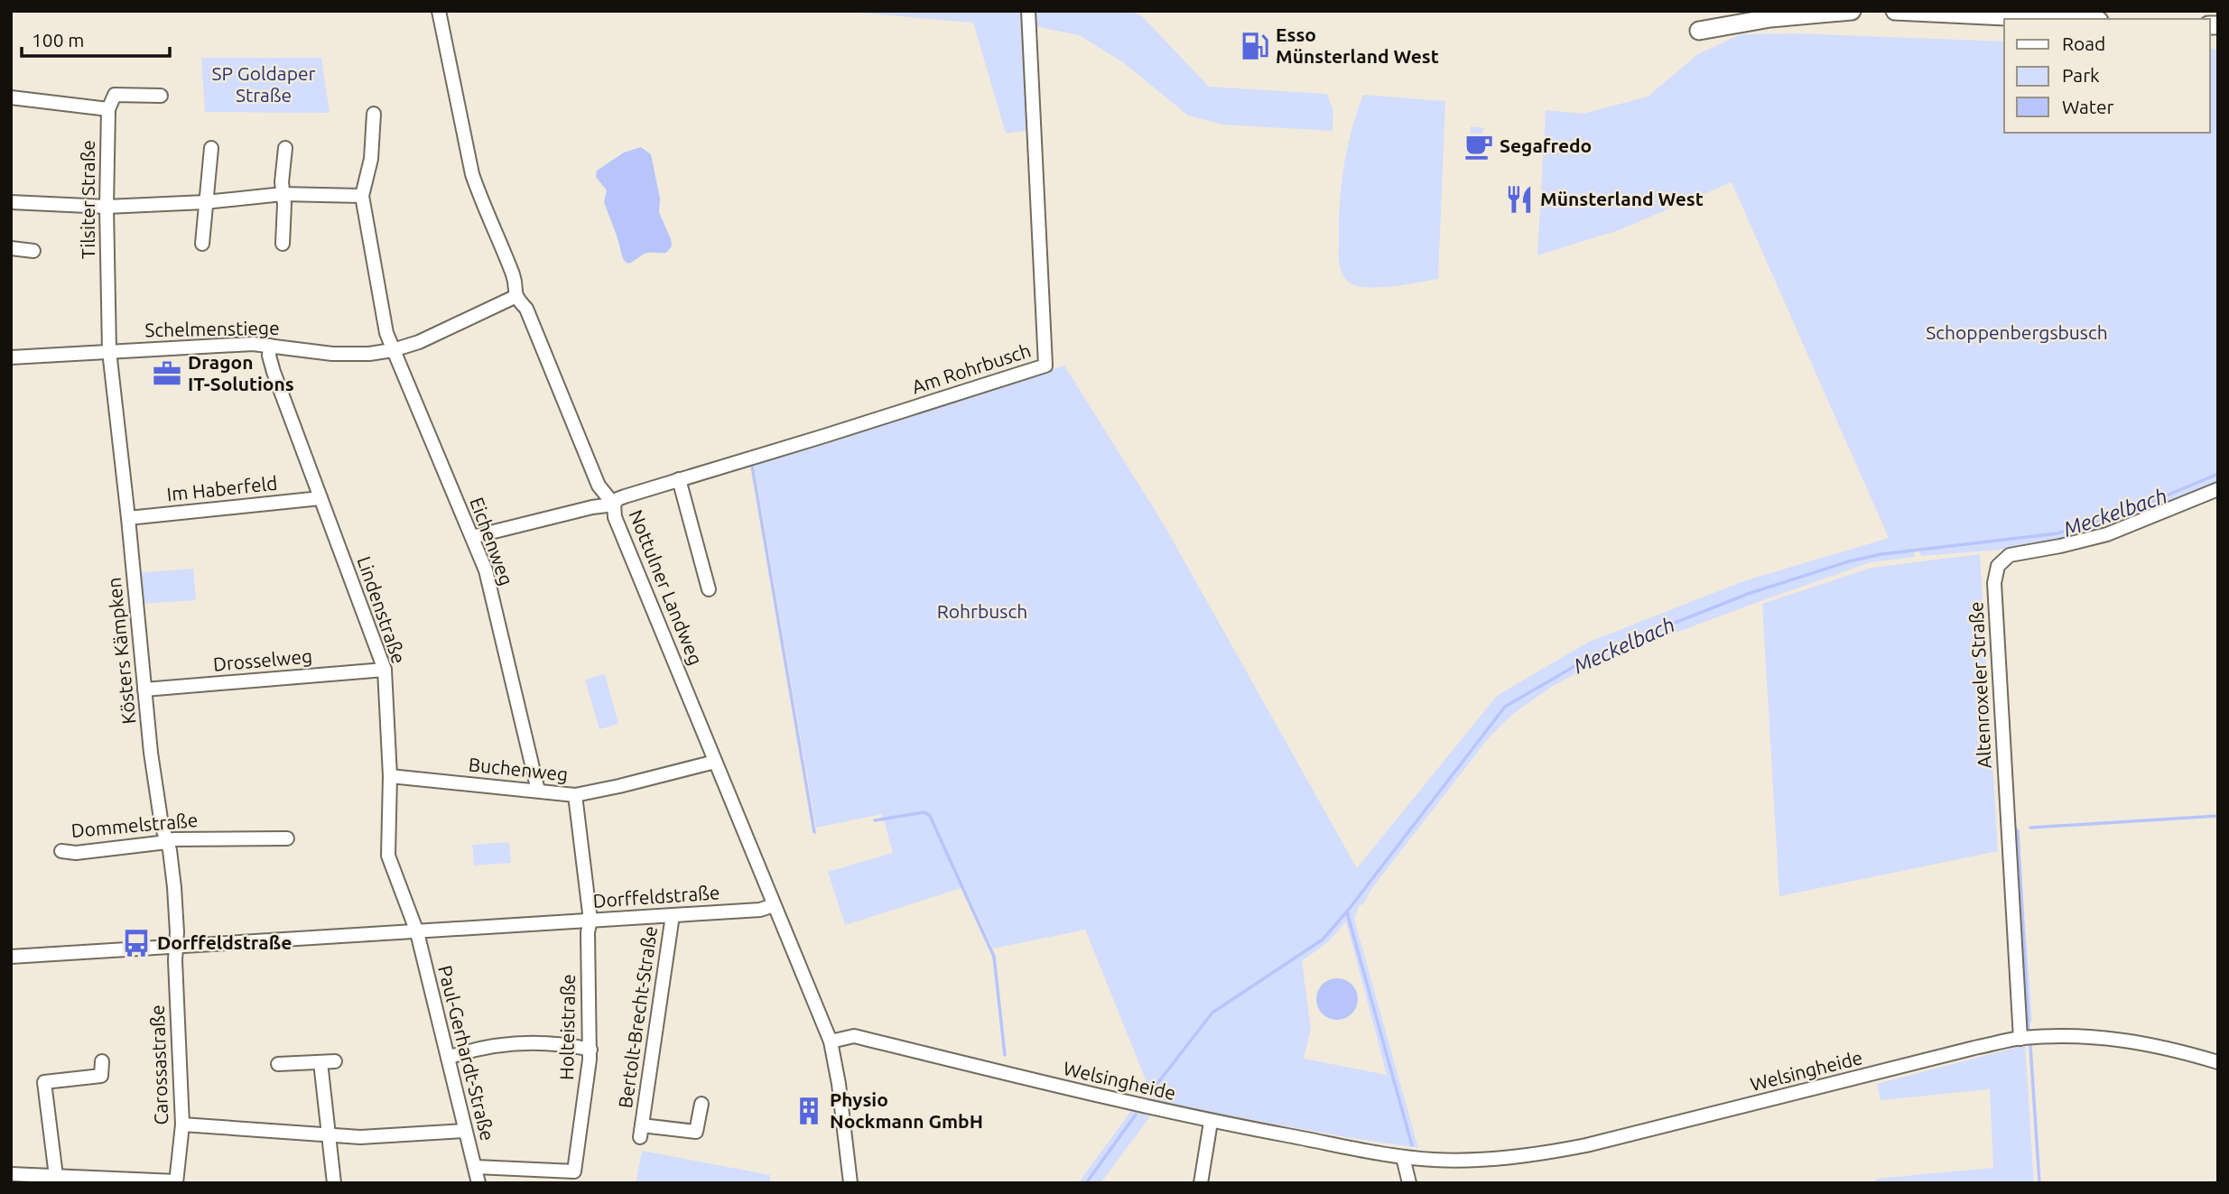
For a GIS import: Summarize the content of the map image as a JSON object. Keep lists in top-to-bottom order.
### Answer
{
  "streets": {
    "street": [
      "Tilsiter Straße",
      "Schelmenstiege",
      "Am Rohrbusch",
      "Im Haberfeld",
      "Eichenweg",
      "Nottulner Landweg",
      "Lindenstraße",
      "Kösters Kämpken",
      "Drosselweg",
      "Altenroxeler Straße",
      "Buchenweg",
      "Dommelstraße",
      "Dorffeldstraße",
      "Bertolt-Brecht-Straße",
      "Holteistraße",
      "Paul-Gerhardt-Straße",
      "Carossastraße",
      "Welsingheide"
    ]
  },
  "crossings": [
    ["Tilsiter Straße", "Schelmenstiege"],
    ["Tilsiter Straße", "Kösters Kämpken"],
    ["Schelmenstiege", "Eichenweg"],
    ["Schelmenstiege", "Nottulner Landweg"],
    ["Schelmenstiege", "Lindenstraße"],
    ["Schelmenstiege", "Kösters Kämpken"],
    ["Am Rohrbusch", "Eichenweg"],
    ["Am Rohrbusch", "Nottulner Landweg"],
    ["Im Haberfeld", "Lindenstraße"],
    ["Im Haberfeld", "Kösters Kämpken"],
    ["Eichenweg", "Buchenweg"],
    ["Nottulner Landweg", "Buchenweg"],
    ["Nottulner Landweg", "Dorffeldstraße"],
    ["Nottulner Landweg", "Welsingheide"],
    ["Lindenstraße", "Drosselweg"],
    ["Lindenstraße", "Buchenweg"],
    ["Lindenstraße", "Dorffeldstraße"],
    ["Lindenstraße", "Paul-Gerhardt-Straße"],
    ["Kösters Kämpken", "Drosselweg"],
    ["Kösters Kämpken", "Dommelstraße"],
    ["Kösters Kämpken", "Dorffeldstraße"],
    ["Kösters Kämpken", "Carossastraße"],
    ["Altenroxeler Straße", "Welsingheide"],
    ["Dorffeldstraße", "Bertolt-Brecht-Straße"],
    ["Dorffeldstraße", "Holteistraße"],
    ["Dorffeldstraße", "Paul-Gerhardt-Straße"],
    ["Dorffeldstraße", "Carossastraße"],
    ["Holteistraße", "Paul-Gerhardt-Straße"]
  ],
  "water": ["Meckelbach"],
  "parks": ["SP Goldaper Straße", "Schoppenbergsbusch", "Rohrbusch"],
  "places": {
    "fuel station": ["Esso Münsterland West"],
    "cafe": ["Segafredo"],
    "restaurant": ["Münsterland West"],
    "office": ["Dragon IT-Solutions"],
    "bus stop": ["Dorffeldstraße"],
    "building": ["Physio Nockmann GmbH"]
  },
  "legend": ["Road", "Park", "Water"],
  "scale_bar": "100 m"
}
